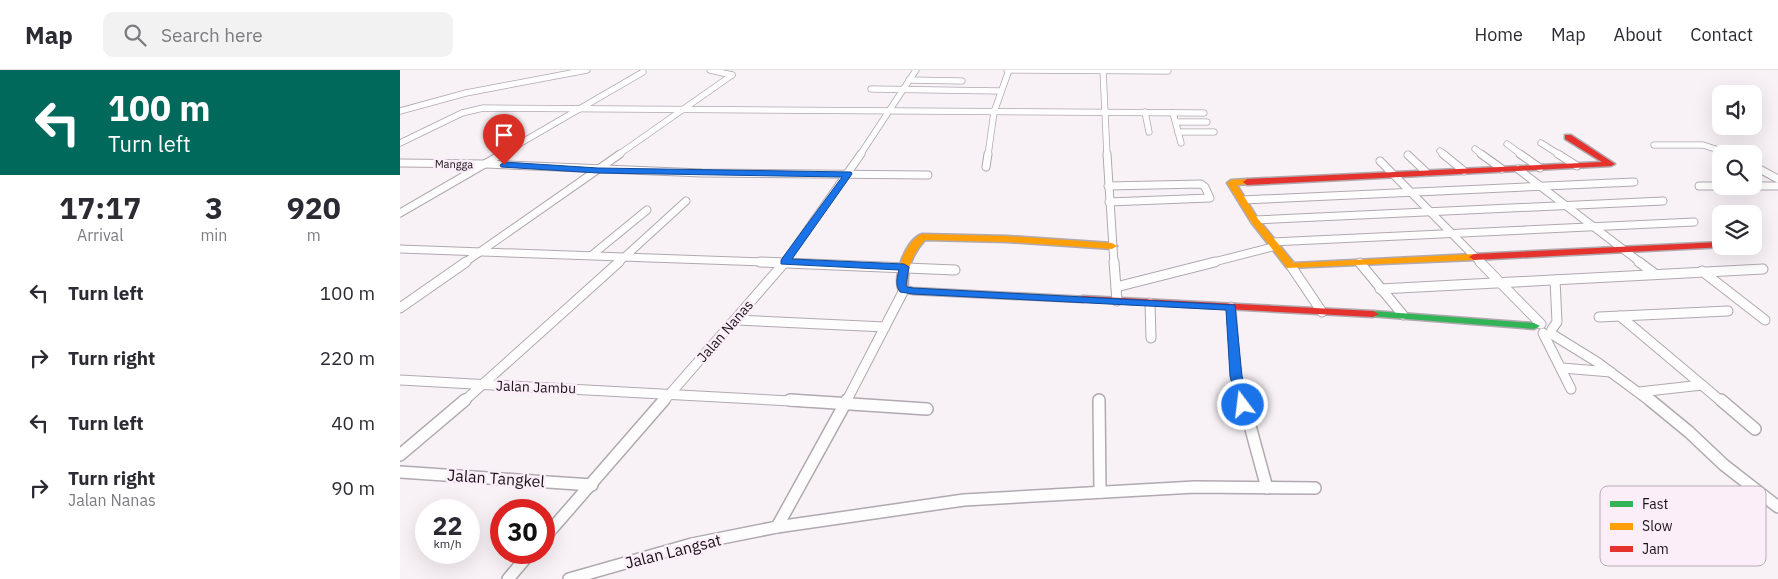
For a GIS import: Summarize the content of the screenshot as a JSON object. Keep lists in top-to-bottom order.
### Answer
{
  "streets": {
    "street": [
      "Mangga",
      "Jalan Nanas",
      "Jalan Jambu",
      "Jalan Tangkel",
      "Jalan Langsat"
    ]
  },
  "crossings": [
    ["Mangga", "Jalan Nanas"],
    ["Jalan Nanas", "Jalan Jambu"],
    ["Jalan Nanas", "Jalan Tangkel"]
  ],
  "legend": ["Fast", "Slow", "Jam"],
  "page": {
    "header": "Map",
    "search": "Search here",
    "nav": [
      "Home",
      "Map",
      "About",
      "Contact"
    ],
    "turn": ["100 m", "Turn left"],
    "eta": [
      "17:17",
      "Arrival",
      "3",
      "min",
      "920",
      "m"
    ],
    "list": [
      {
        "name": "Turn left",
        "value": "100 m"
      },
      {
        "name": "Turn right",
        "value": "220 m"
      },
      {
        "name": "Turn left",
        "value": "40 m"
      },
      {
        "name": "Turn right",
        "note": "Jalan Nanas",
        "value": "90 m"
      }
    ],
    "speed": "22 km/h",
    "limit": "30"
  }
}
